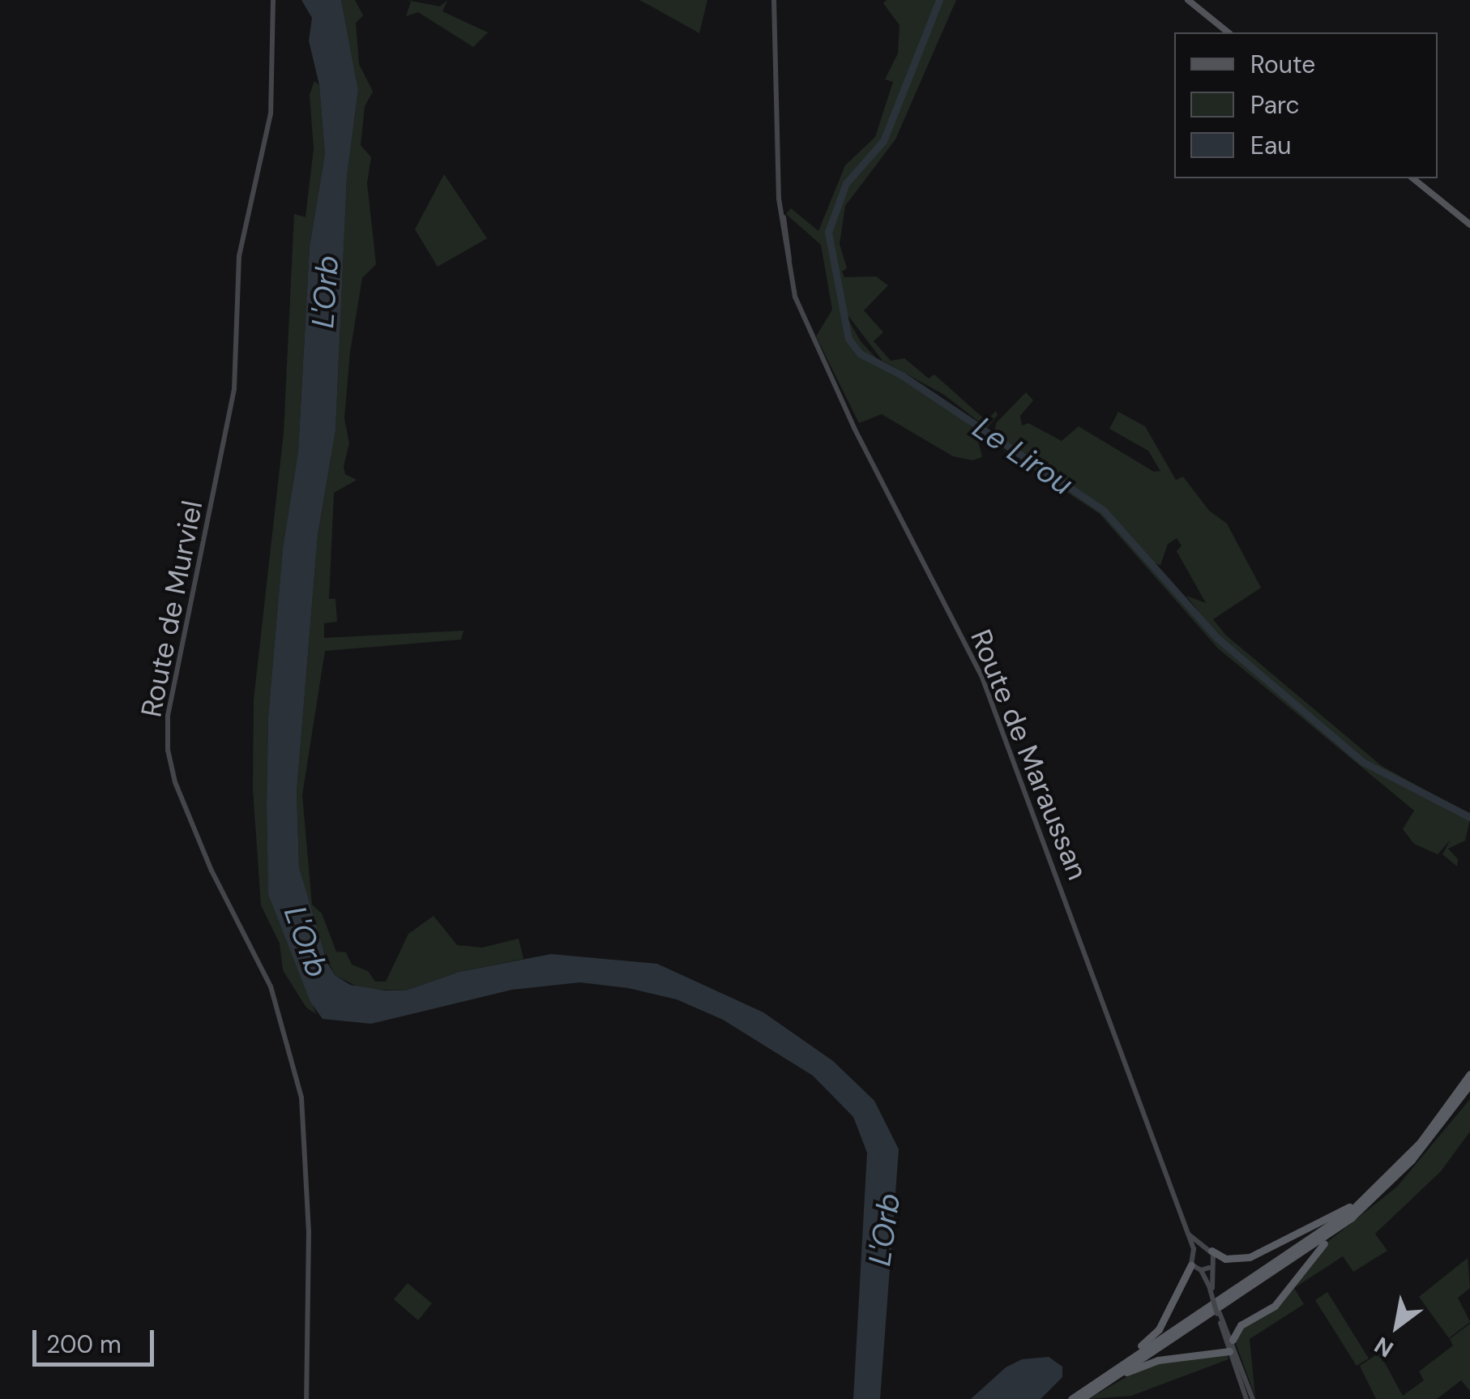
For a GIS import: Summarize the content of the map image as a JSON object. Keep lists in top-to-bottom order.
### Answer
{
  "streets": {
    "main road": ["Route de Murviel", "Route de Maraussan"]
  },
  "water": ["L'Orb", "Le Lirou"],
  "legend": ["Route", "Parc", "Eau"],
  "scale_bar": "200 m",
  "north": "bottom left"
}
